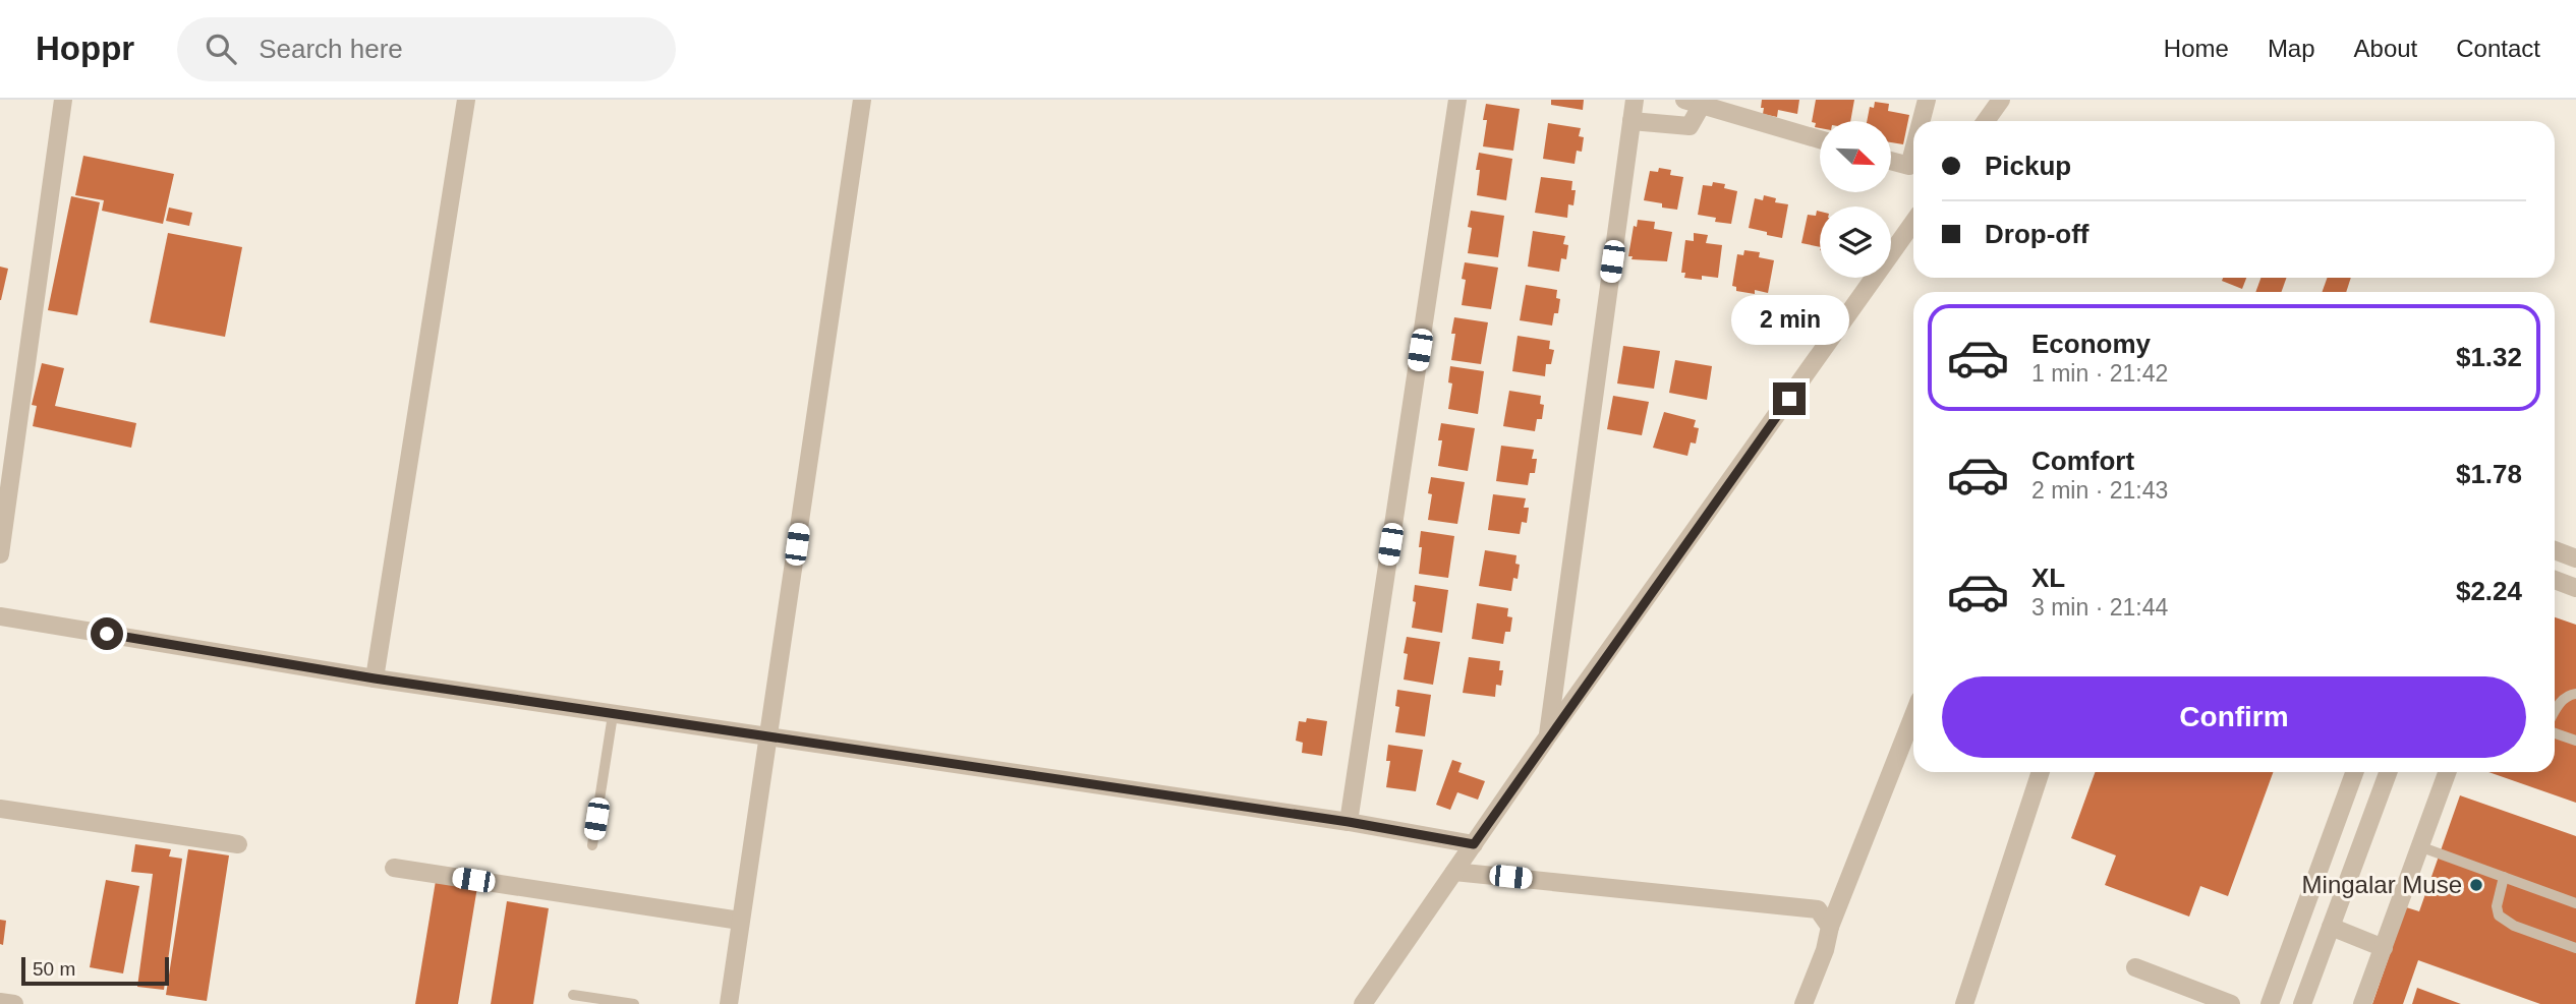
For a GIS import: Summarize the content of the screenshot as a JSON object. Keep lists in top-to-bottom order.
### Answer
{
  "places": ["Mingalar Muse"],
  "scale_bar": "50 m",
  "north": "bottom right",
  "page": {
    "header": "Hoppr",
    "search": "Search here",
    "nav": [
      "Home",
      "Map",
      "About",
      "Contact"
    ],
    "banner": ["Pickup", "Drop-off"],
    "bubble": "2 min",
    "list": [
      {
        "name": "Economy",
        "note": "1 min · 21:42",
        "value": "$1.32"
      },
      {
        "name": "Comfort",
        "note": "2 min · 21:43",
        "value": "$1.78"
      },
      {
        "name": "XL",
        "note": "3 min · 21:44",
        "value": "$2.24"
      }
    ],
    "buttons": "Confirm",
    "scale": "50 m"
  }
}
